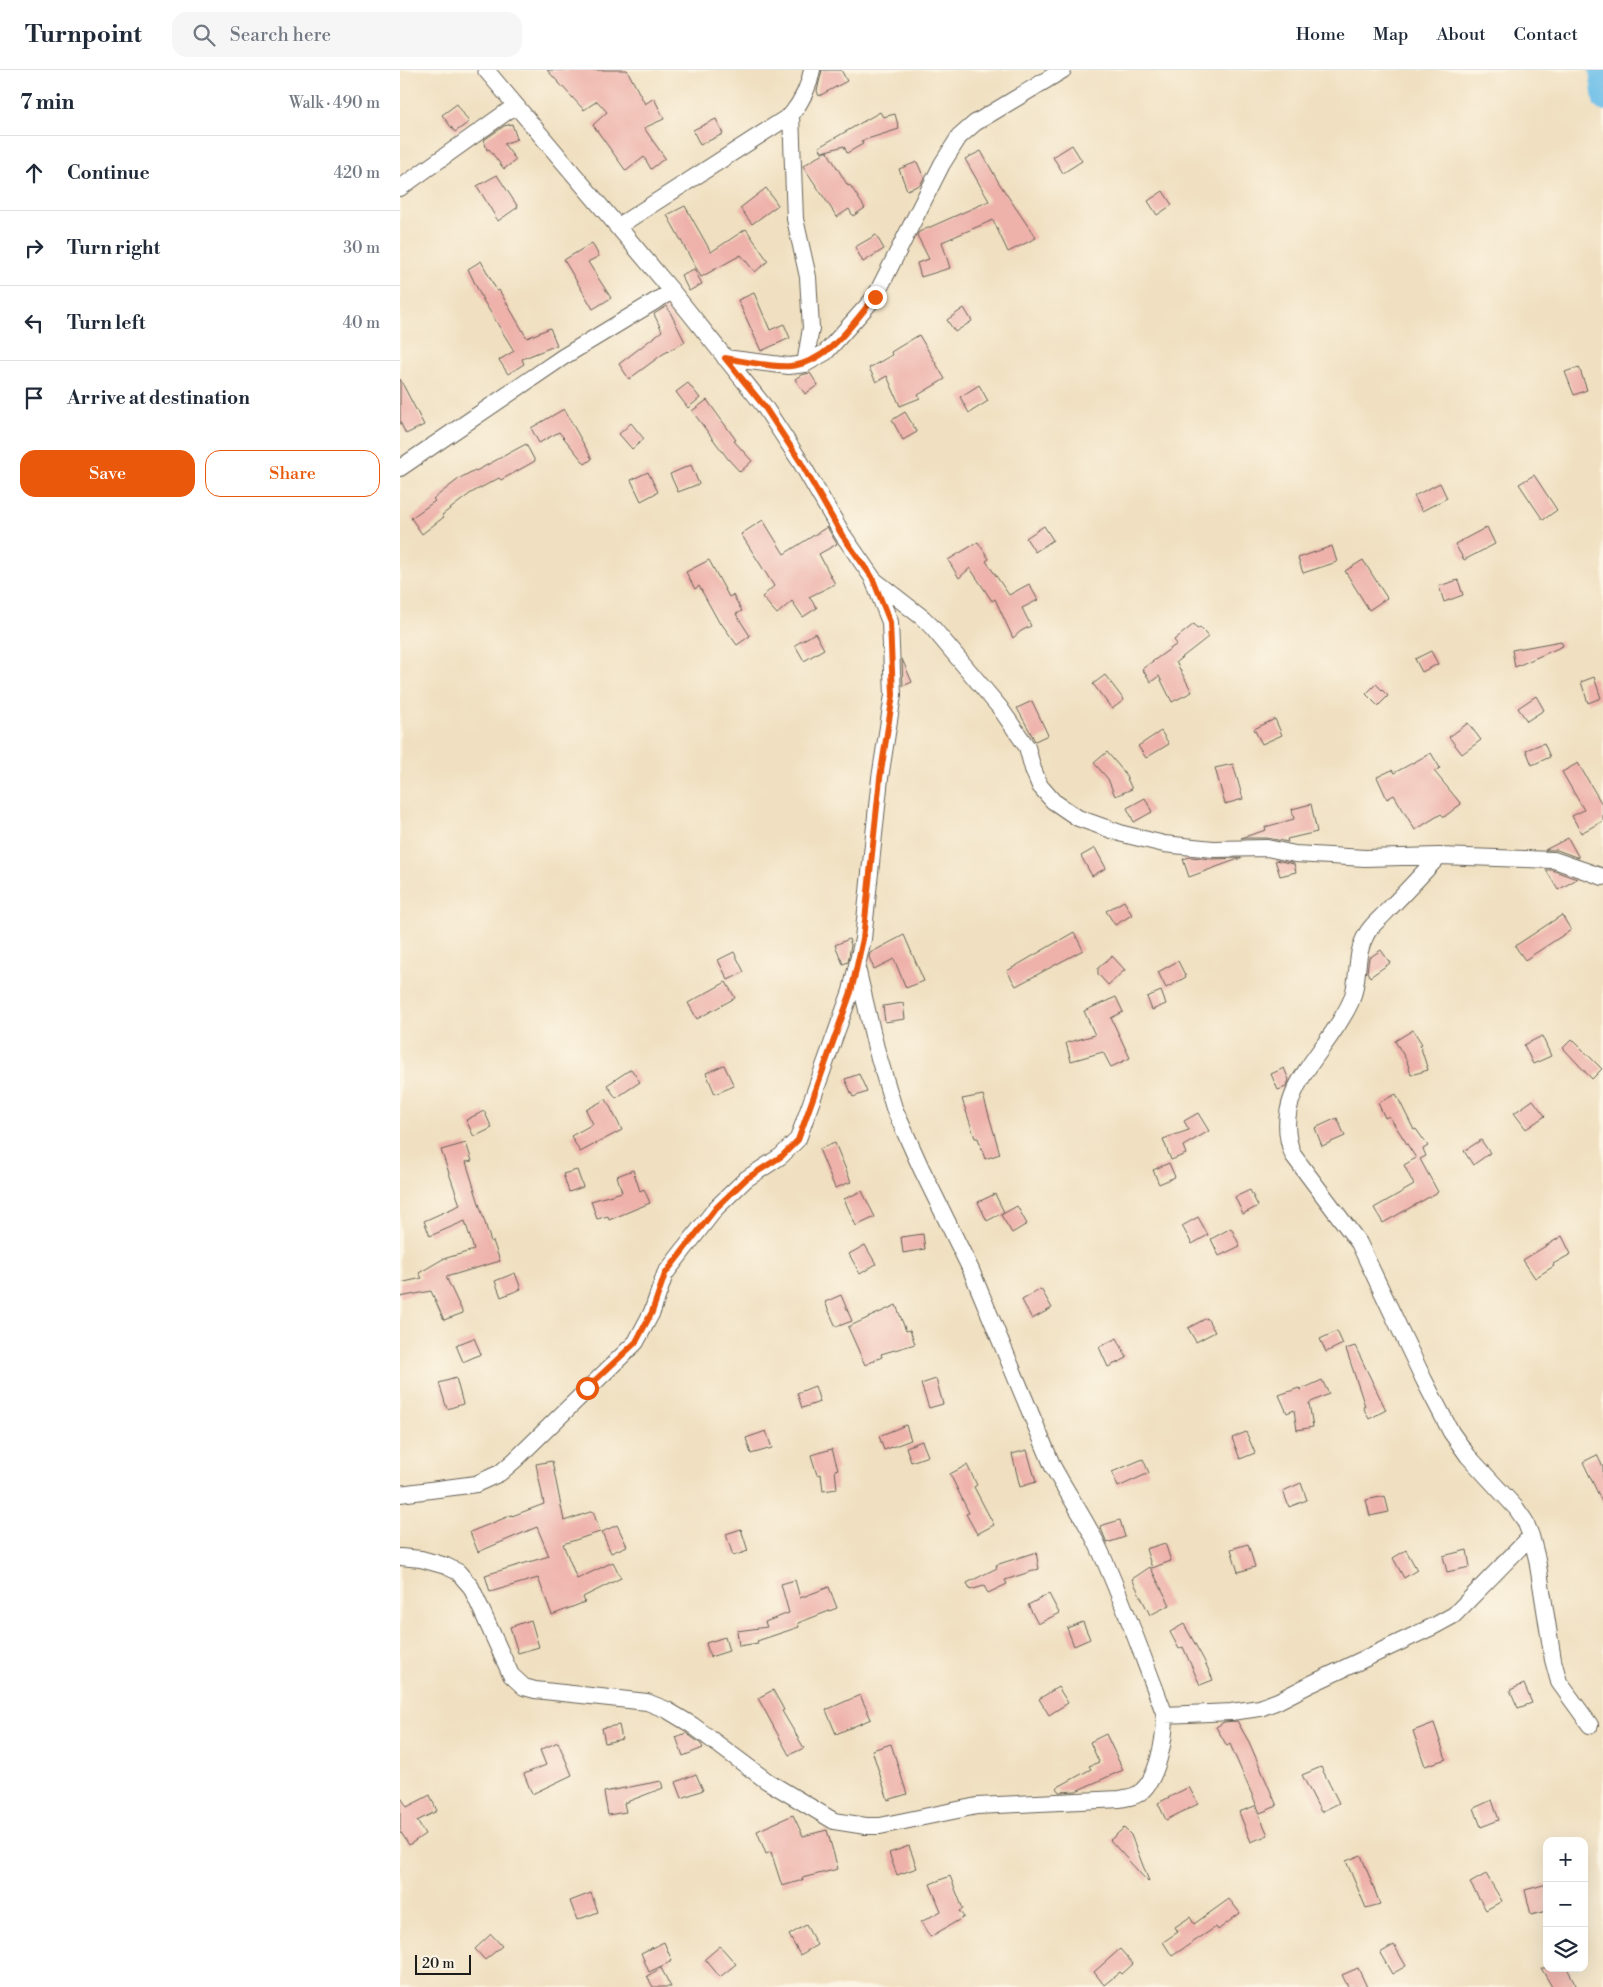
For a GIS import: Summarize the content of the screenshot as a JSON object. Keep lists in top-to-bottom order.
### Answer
{
  "scale_bar": "20 m",
  "page": {
    "header": "Turnpoint",
    "search": "Search here",
    "nav": [
      "Home",
      "Map",
      "About",
      "Contact"
    ],
    "heading": ["7 min", "Walk · 490 m"],
    "list": [
      ["Continue", "420 m"],
      ["Turn right", "30 m"],
      ["Turn left", "40 m"],
      "Arrive at destination"
    ],
    "buttons": ["Save", "Share"],
    "map_buttons": ["+", "−"],
    "scale": "20 m"
  }
}
